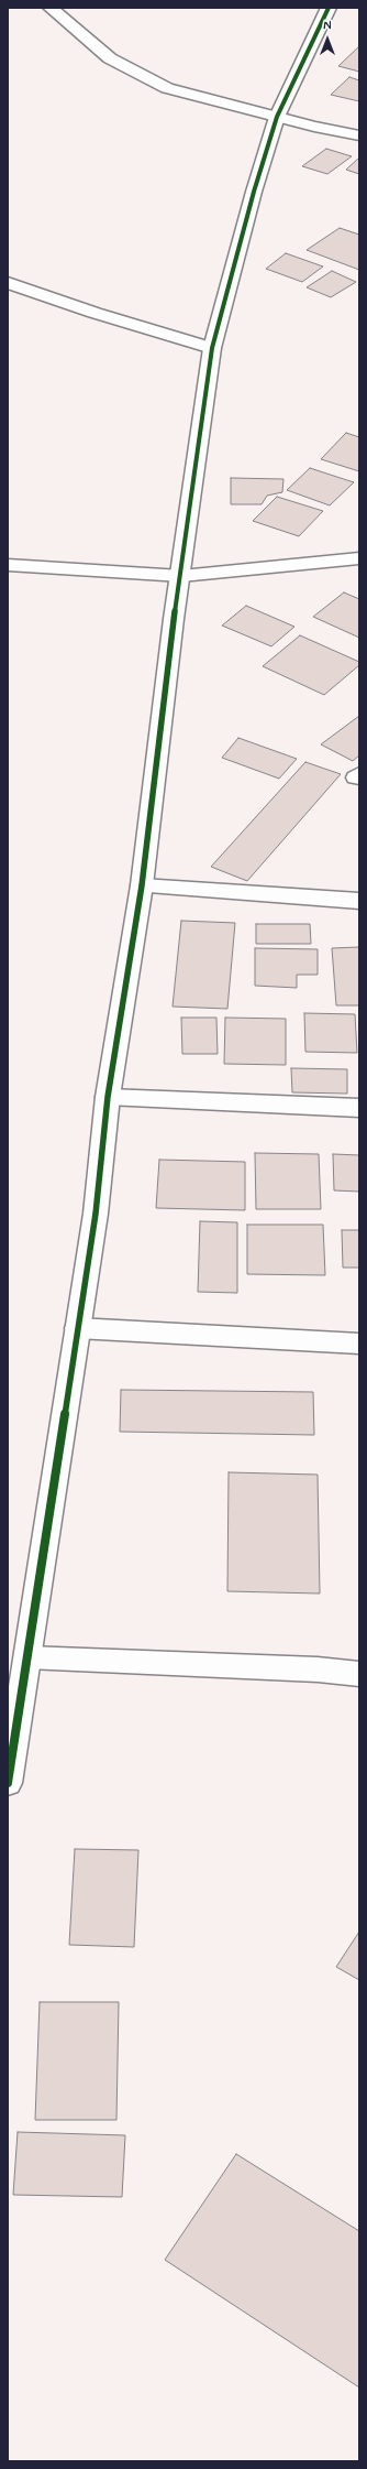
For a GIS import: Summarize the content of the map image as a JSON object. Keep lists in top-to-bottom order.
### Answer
{
  "north": "top"
}
